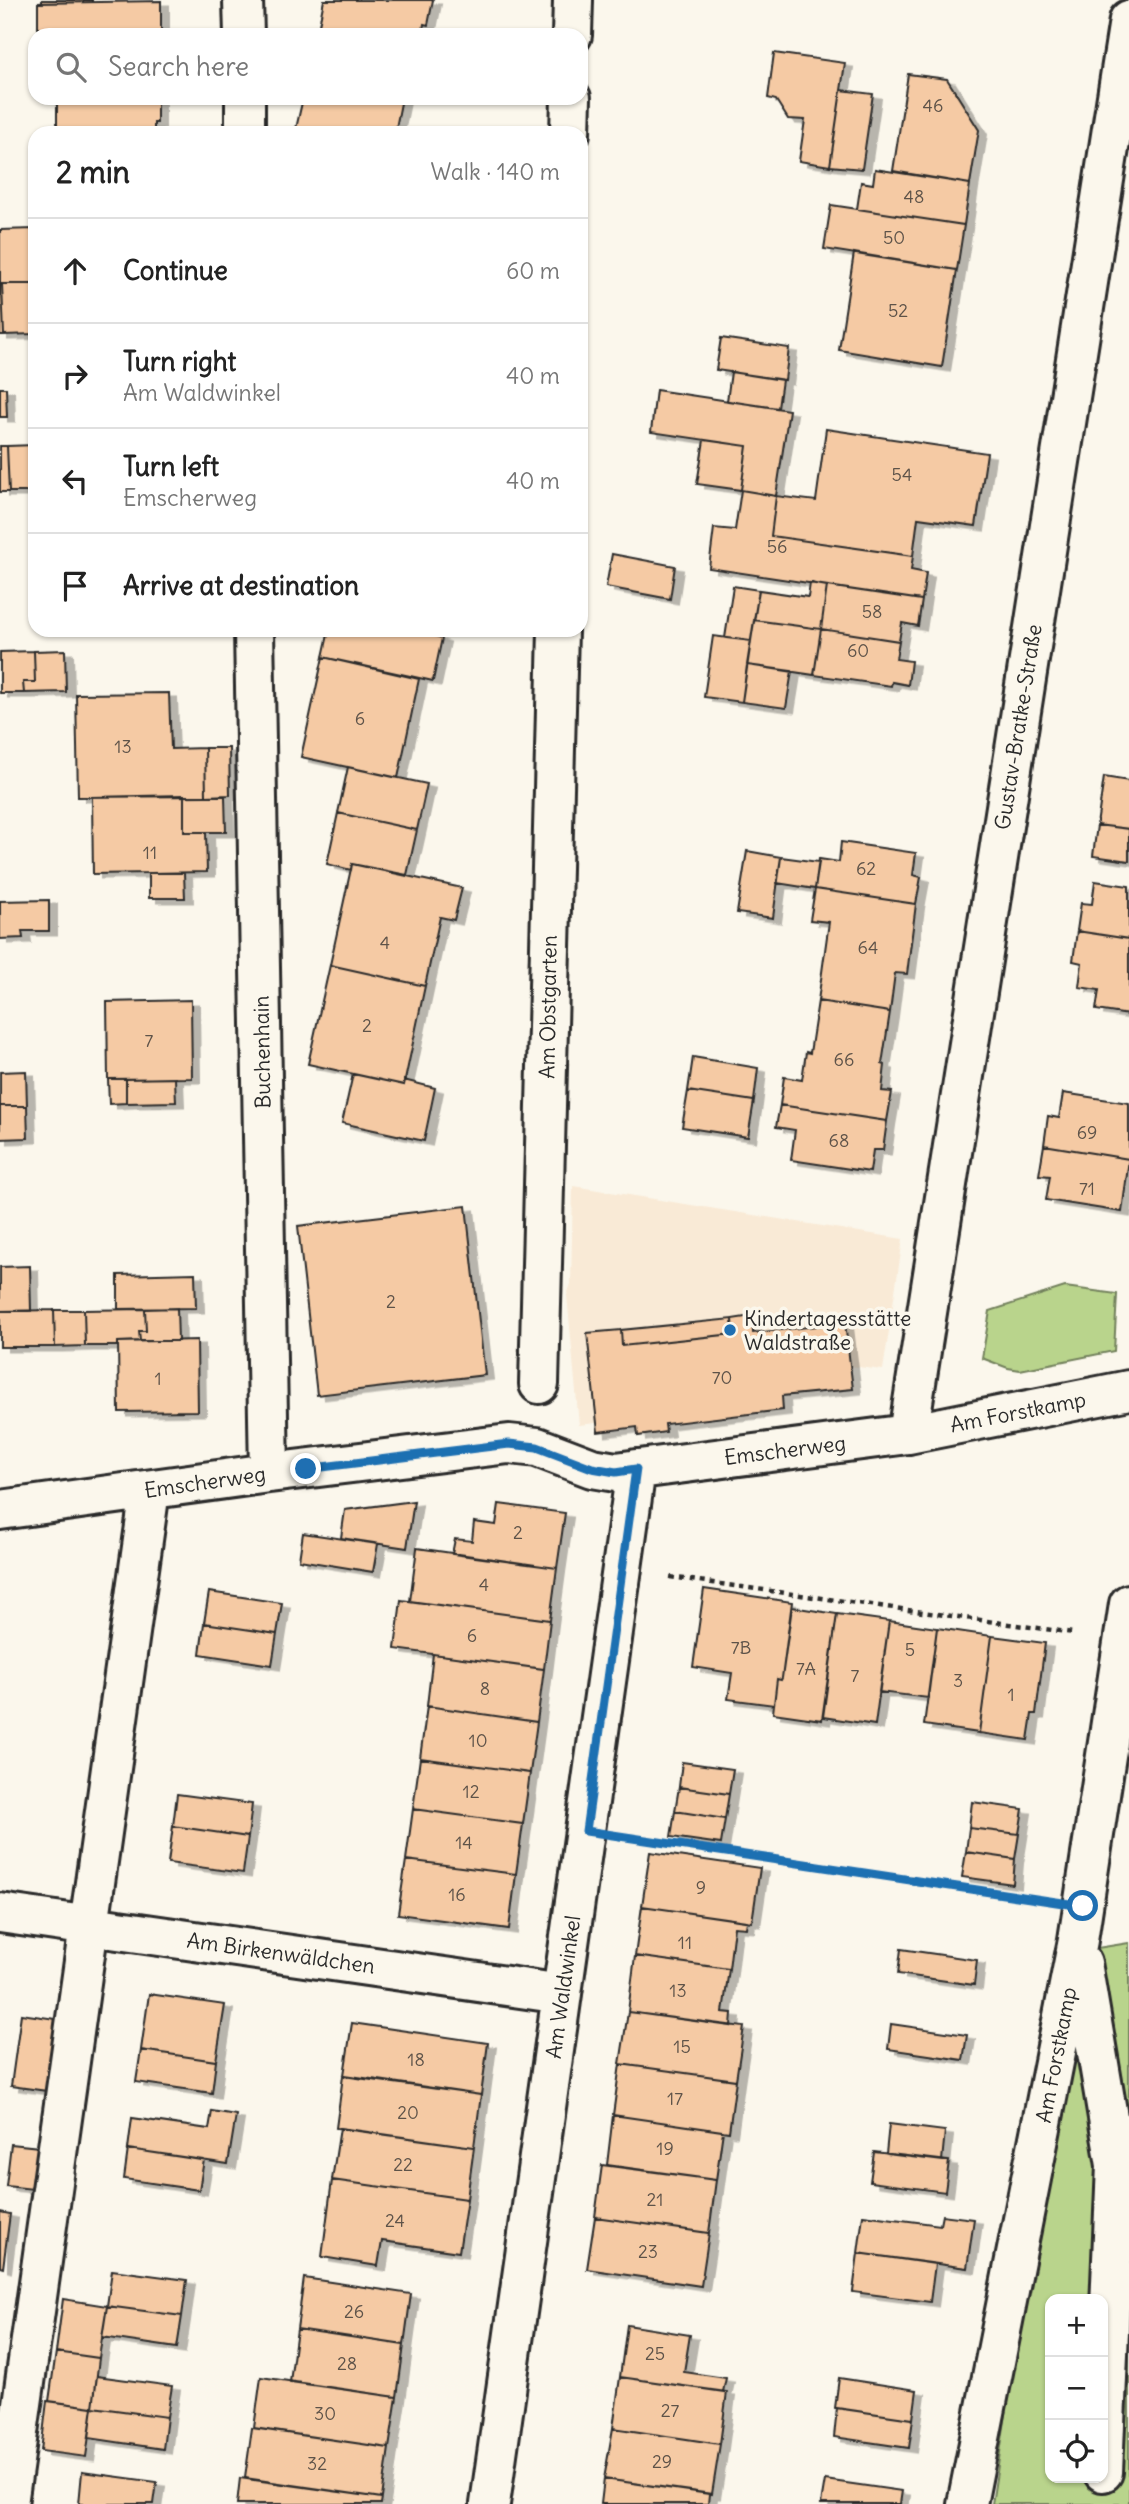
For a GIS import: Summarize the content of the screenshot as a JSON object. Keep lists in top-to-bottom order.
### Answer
{
  "streets": {
    "street": [
      "Gustav-Bratke-Straße",
      "Am Obstgarten",
      "Buchenhain",
      "Am Forstkamp",
      "Emscherweg",
      "Am Birkenwäldchen",
      "Am Waldwinkel"
    ]
  },
  "crossings": [
    ["Gustav-Bratke-Straße", "Am Forstkamp"],
    ["Gustav-Bratke-Straße", "Emscherweg"],
    ["Buchenhain", "Emscherweg"],
    ["Am Forstkamp", "Emscherweg"],
    ["Emscherweg", "Am Waldwinkel"],
    ["Am Birkenwäldchen", "Am Waldwinkel"]
  ],
  "places": ["Kindertagesstätte Waldstraße"],
  "house_numbers": [
    "46",
    "48",
    "50",
    "52",
    "54",
    "56",
    "58",
    "60",
    "6",
    "13",
    "11",
    "62",
    "4",
    "64",
    "2",
    "7",
    "66",
    "69",
    "68",
    "71",
    "2",
    "70",
    "1",
    "2",
    "4",
    "6",
    "7B",
    "5",
    "7A",
    "7",
    "3",
    "8",
    "1",
    "10",
    "12",
    "14",
    "9",
    "16",
    "11",
    "13",
    "15",
    "18",
    "17",
    "20",
    "19",
    "22",
    "21",
    "24",
    "23",
    "26",
    "25",
    "28",
    "27",
    "30",
    "29",
    "32"
  ],
  "page": {
    "search": "Search here",
    "heading": ["2 min", "Walk · 140 m"],
    "list": [
      ["Continue", "60 m"],
      ["Turn right", "Am Waldwinkel", "40 m"],
      ["Turn left", "Emscherweg", "40 m"],
      "Arrive at destination"
    ],
    "map_buttons": ["+", "−"]
  }
}
